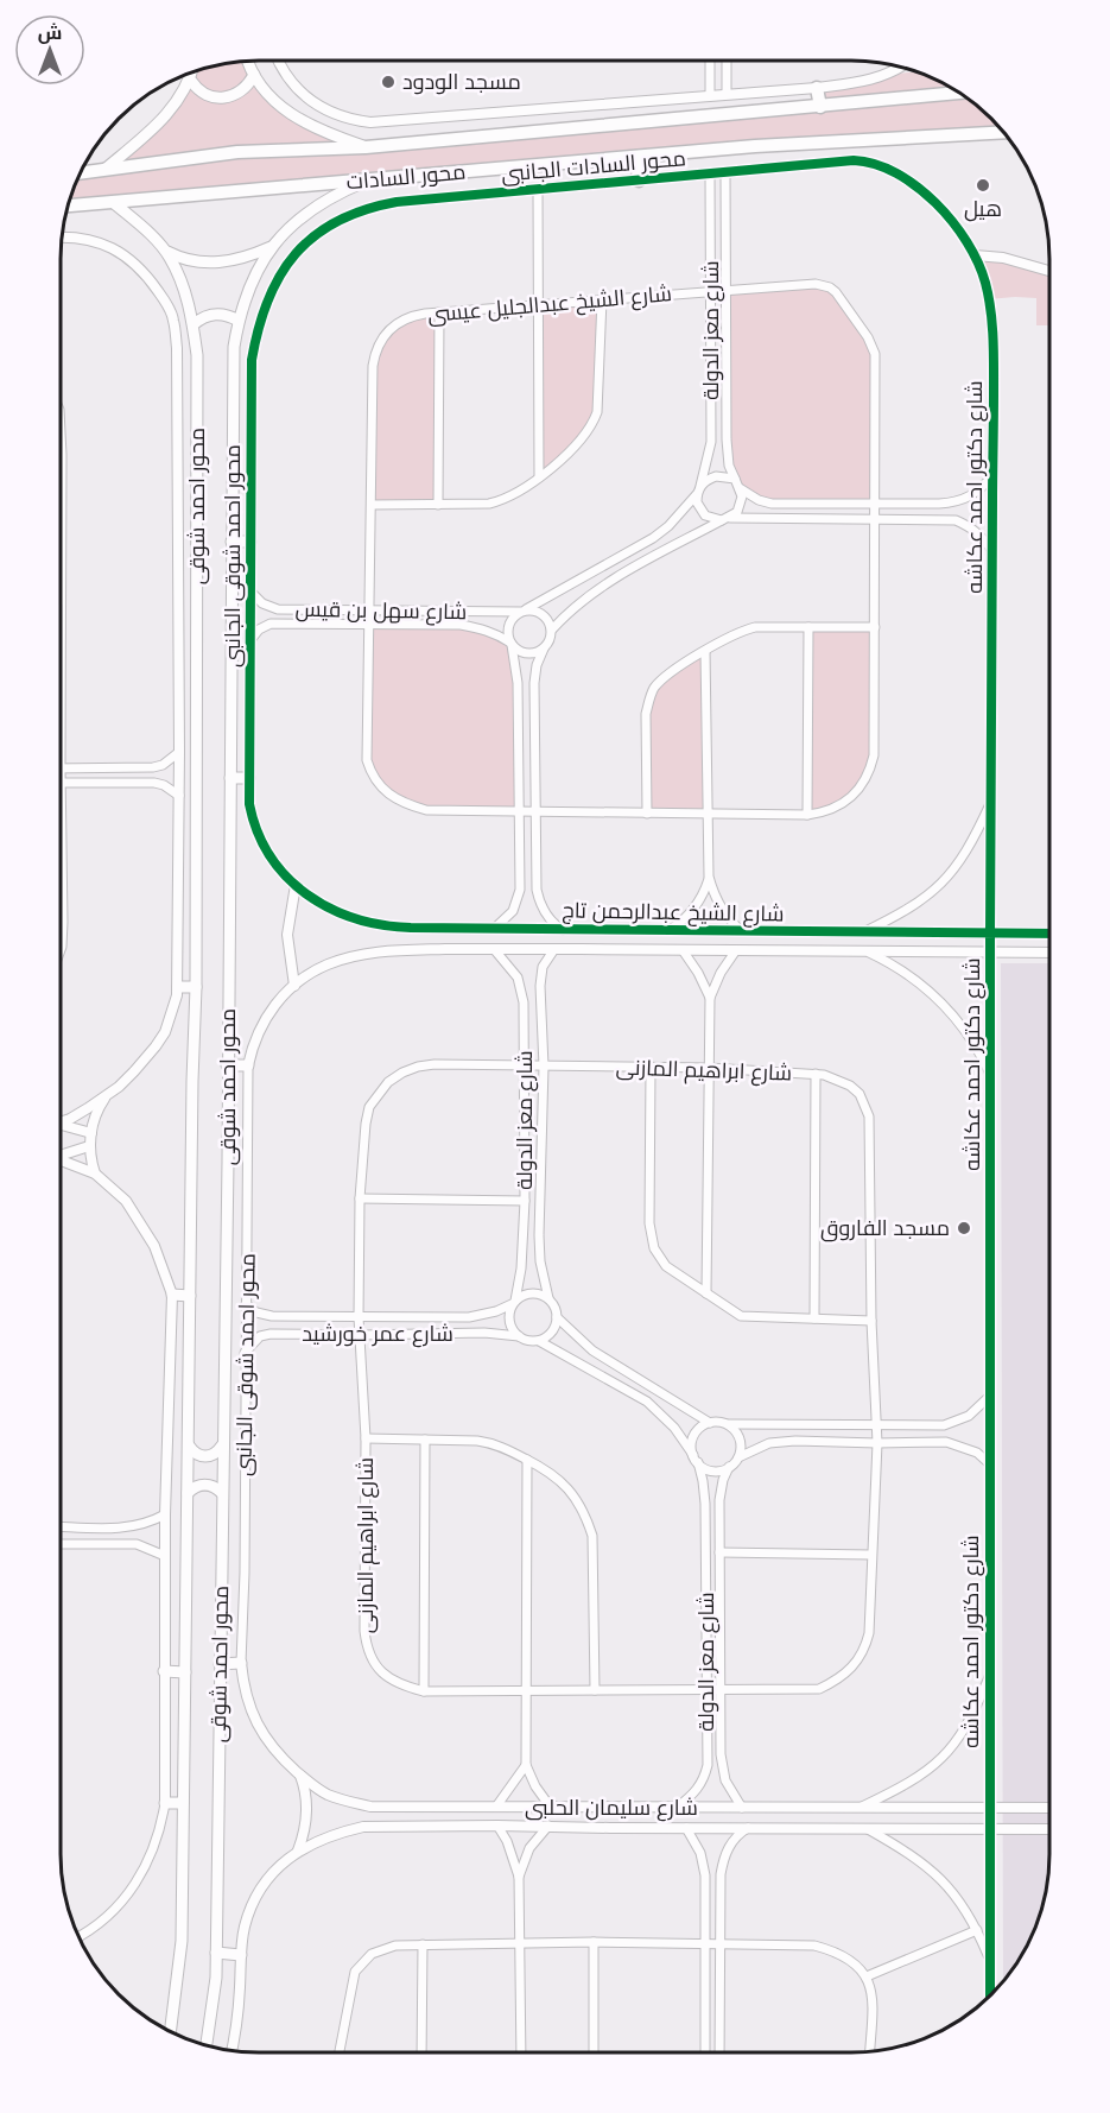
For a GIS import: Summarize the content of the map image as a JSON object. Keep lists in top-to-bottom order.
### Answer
{
  "streets": {
    "main road": ["محور السادات", "محور احمد شوقى"],
    "street": [
      "محور السادات الجانبى",
      "شارع الشيخ عبدالجليل عيسى",
      "شارع معز الدولة",
      "شارع دكتور احمد عكاشه",
      "محور احمد شوقى الجانبى",
      "شارع سهل بن قيس",
      "شارع الشيخ عبدالرحمن تاج",
      "شارع ابراهيم المازنى",
      "شارع عمر خورشيد",
      "شارع سليمان الحلبى"
    ]
  },
  "crossings": [
    ["محور السادات الجانبى", "شارع معز الدولة"],
    ["محور السادات الجانبى", "شارع دكتور احمد عكاشه"],
    ["محور السادات الجانبى", "محور احمد شوقى الجانبى"],
    ["محور السادات", "محور احمد شوقى"],
    ["شارع الشيخ عبدالجليل عيسى", "شارع معز الدولة"],
    ["شارع الشيخ عبدالجليل عيسى", "شارع سهل بن قيس"],
    ["شارع معز الدولة", "شارع سهل بن قيس"],
    ["شارع معز الدولة", "شارع الشيخ عبدالرحمن تاج"],
    ["شارع معز الدولة", "شارع ابراهيم المازنى"],
    ["شارع معز الدولة", "شارع عمر خورشيد"],
    ["شارع معز الدولة", "شارع سليمان الحلبى"],
    ["شارع دكتور احمد عكاشه", "شارع الشيخ عبدالرحمن تاج"],
    ["شارع دكتور احمد عكاشه", "شارع سليمان الحلبى"],
    ["محور احمد شوقى الجانبى", "شارع سهل بن قيس"],
    ["محور احمد شوقى الجانبى", "شارع الشيخ عبدالرحمن تاج"],
    ["محور احمد شوقى الجانبى", "شارع عمر خورشيد"],
    ["محور احمد شوقى الجانبى", "شارع سليمان الحلبى"],
    ["شارع ابراهيم المازنى", "شارع عمر خورشيد"]
  ],
  "places": ["مسجد الودود", "هيل", "مسجد الفاروق"],
  "north": "top"
}
